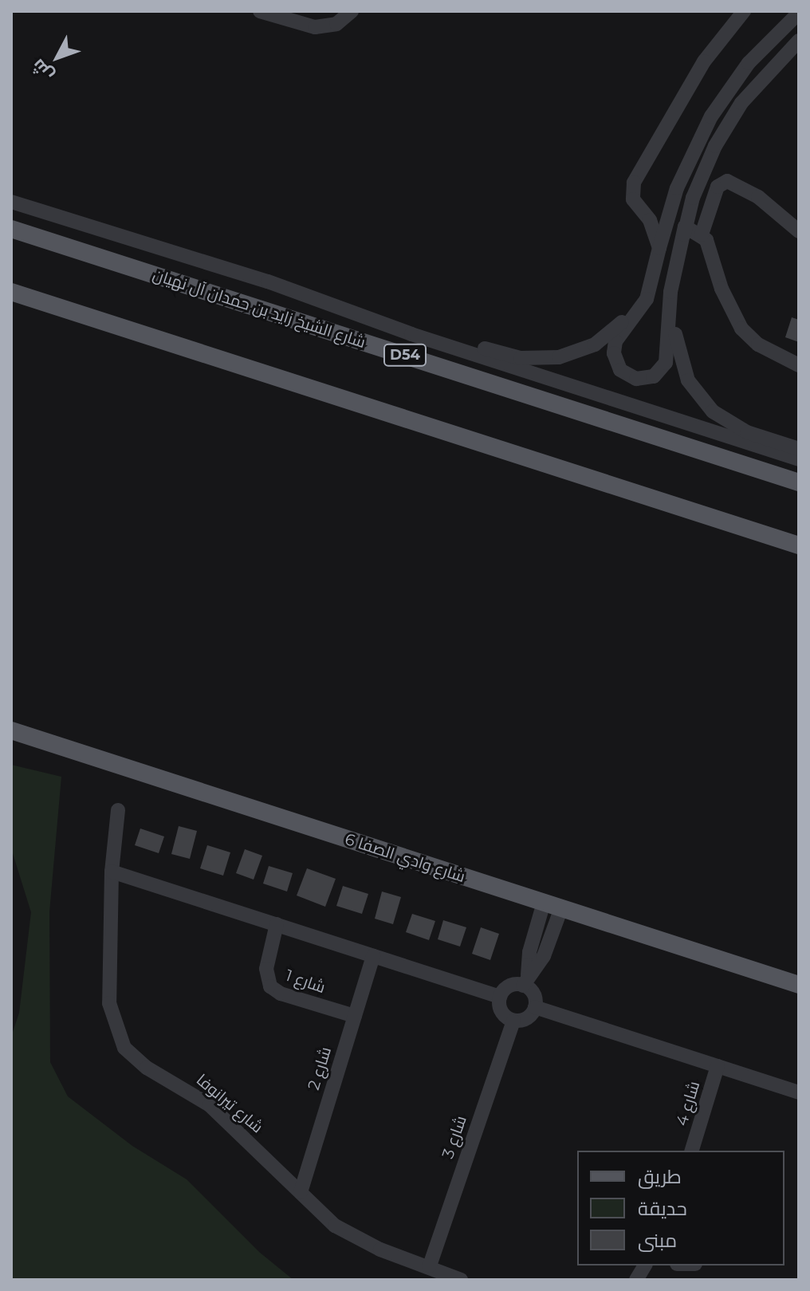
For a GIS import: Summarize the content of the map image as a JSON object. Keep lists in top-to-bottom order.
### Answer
{
  "streets": {
    "main road": ["شارع الشيخ زايد بن حمدان آل نهيان", "D54", "شارع وادي الصفا 6"],
    "street": [
      "شارع 1",
      "شارع 2",
      "شارع تيرانوفا",
      "شارع 4",
      "شارع 3"
    ]
  },
  "crossings": [
    ["شارع 1", "شارع 2"],
    ["شارع 2", "شارع تيرانوفا"],
    ["شارع تيرانوفا", "شارع 3"]
  ],
  "legend": ["طريق", "حديقة", "مبنى"],
  "north": "bottom left"
}
